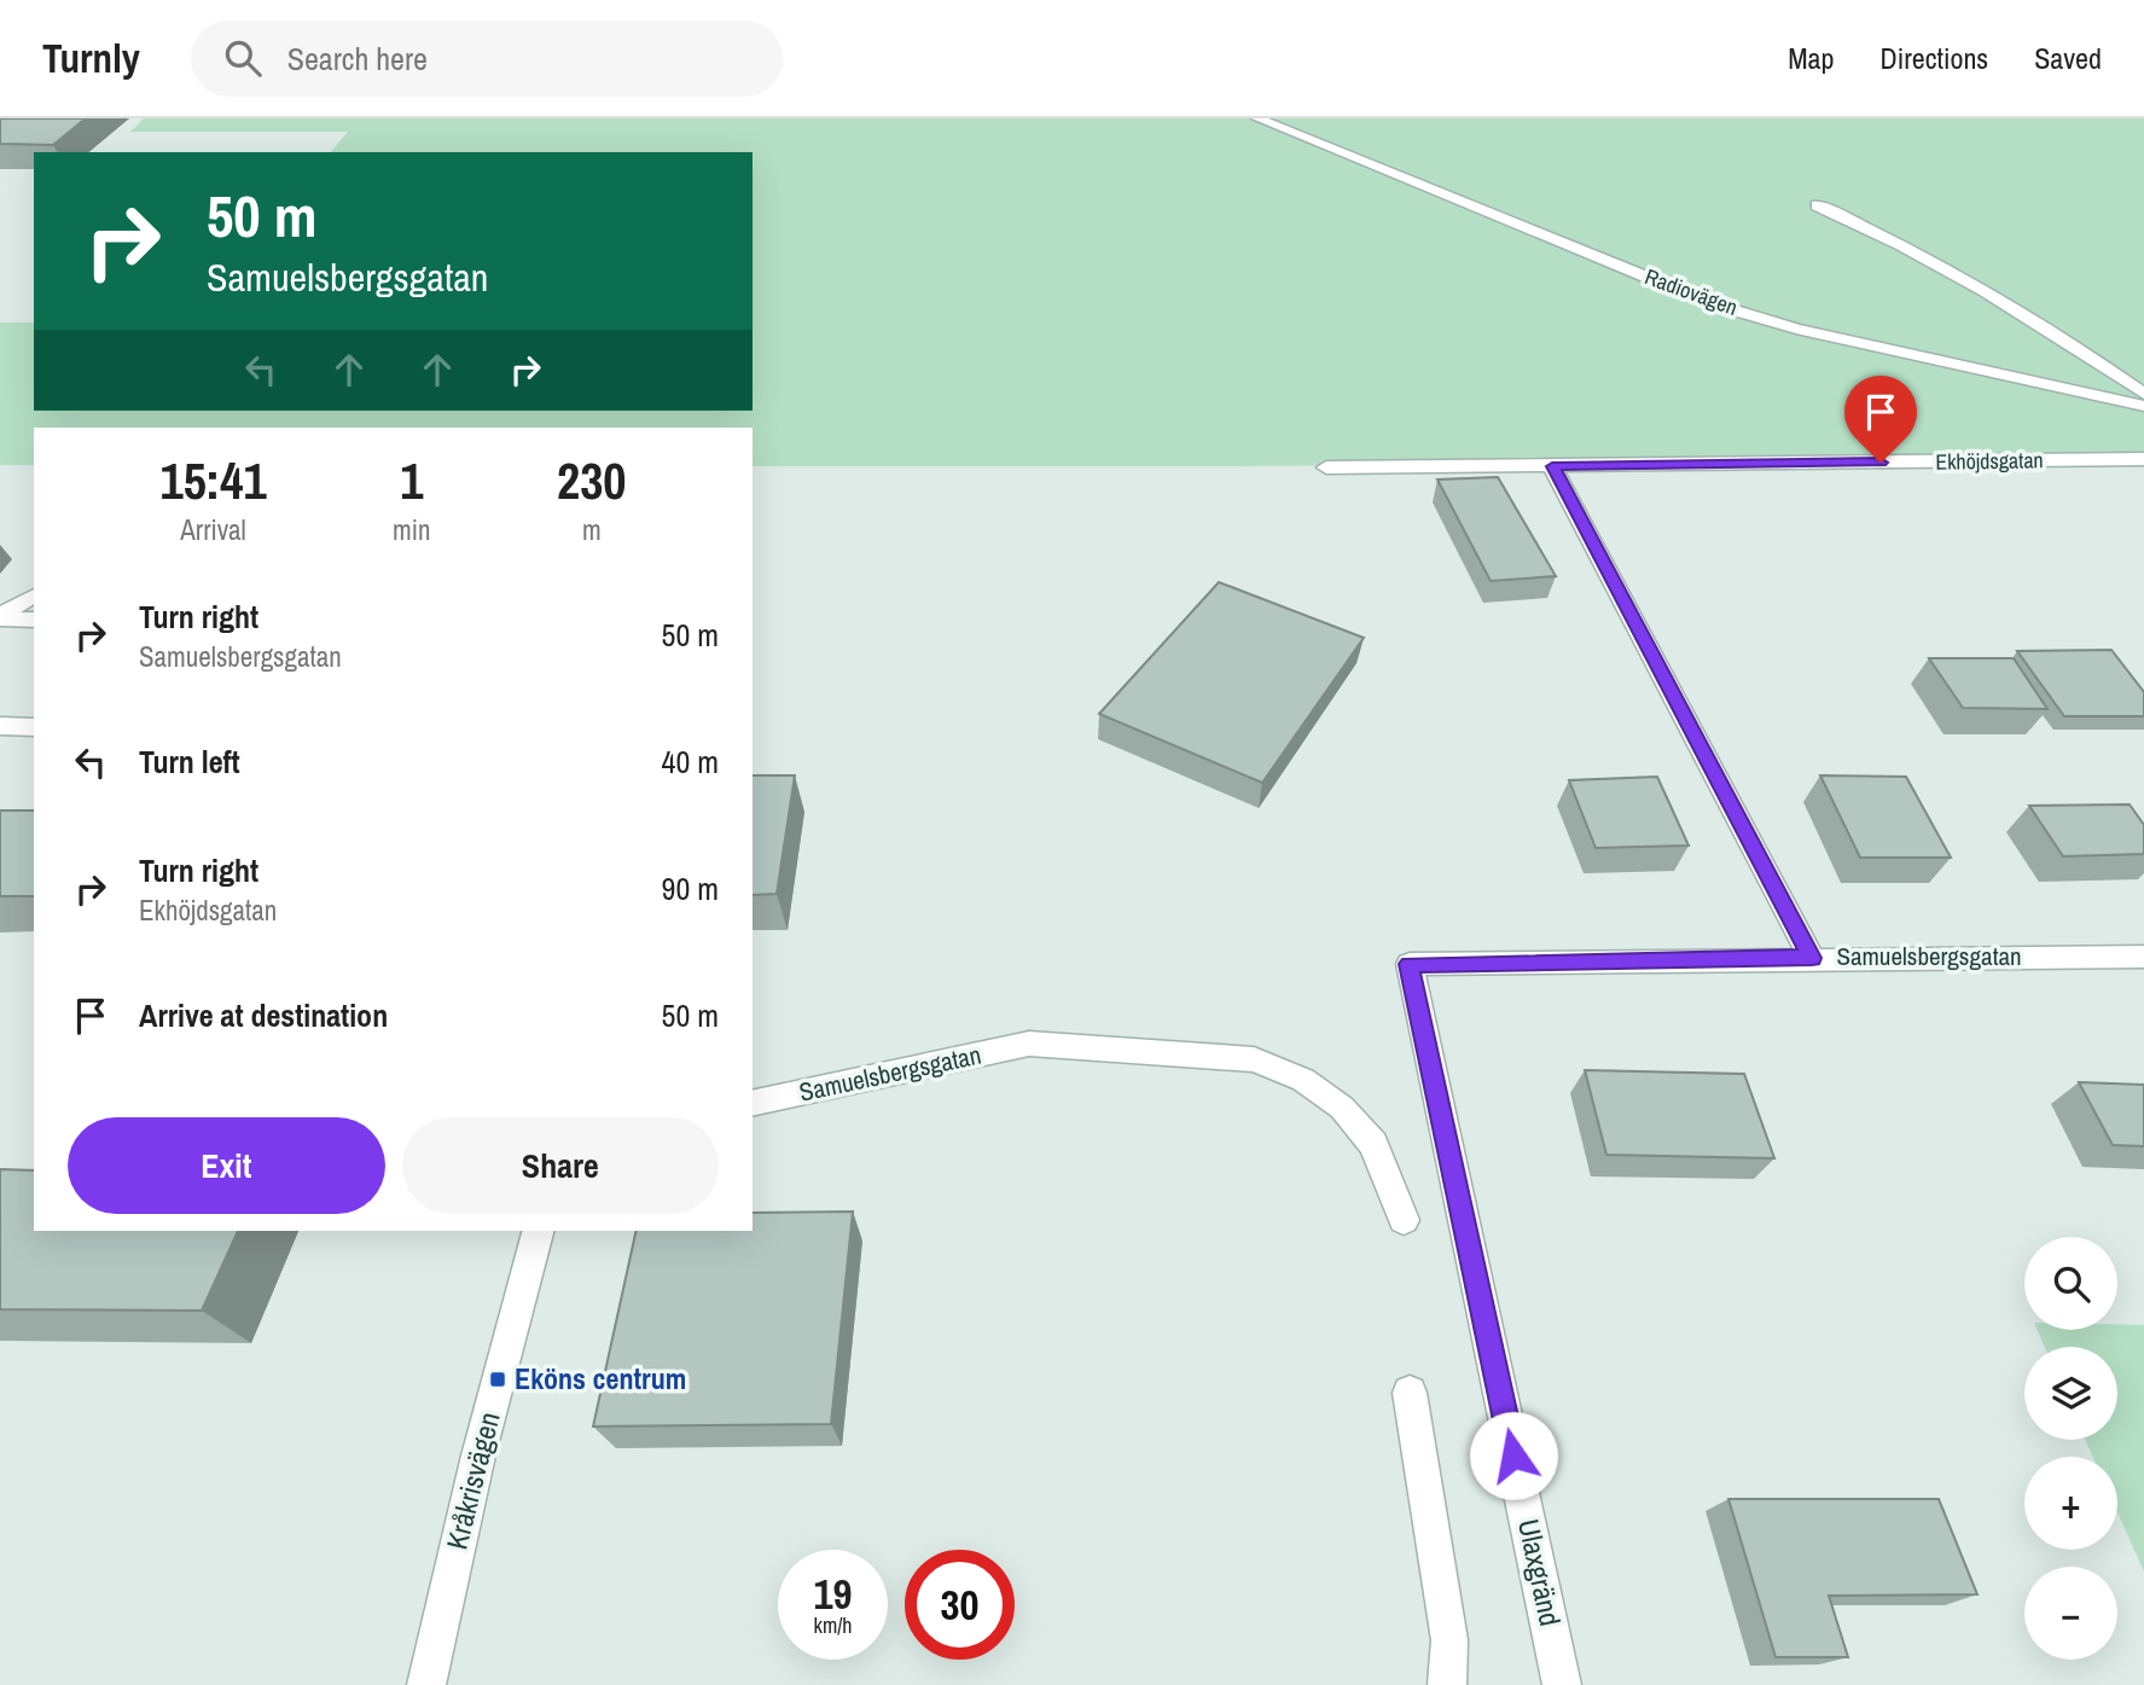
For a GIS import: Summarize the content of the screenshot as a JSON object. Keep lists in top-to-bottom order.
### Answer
{
  "streets": {
    "street": [
      "Radiovägen",
      "Ekhöjdsgatan",
      "Samuelsbergsgatan",
      "Kråkrisvägen",
      "Ulaxgränd"
    ]
  },
  "crossings": [
    ["Samuelsbergsgatan", "Ulaxgränd"]
  ],
  "places": {
    "transit": ["Eköns centrum"]
  },
  "page": {
    "header": "Turnly",
    "search": "Search here",
    "nav": ["Map", "Directions", "Saved"],
    "turn": ["50 m", "Samuelsbergsgatan"],
    "eta": [
      "15:41",
      "Arrival",
      "1",
      "min",
      "230",
      "m"
    ],
    "list": [
      {
        "name": "Turn right",
        "note": "Samuelsbergsgatan",
        "value": "50 m"
      },
      {
        "name": "Turn left",
        "value": "40 m"
      },
      {
        "name": "Turn right",
        "note": "Ekhöjdsgatan",
        "value": "90 m"
      },
      {
        "name": "Arrive at destination",
        "value": "50 m"
      }
    ],
    "buttons": ["Exit", "Share"],
    "map_buttons": ["+", "−"],
    "speed": "19 km/h",
    "limit": "30"
  }
}
